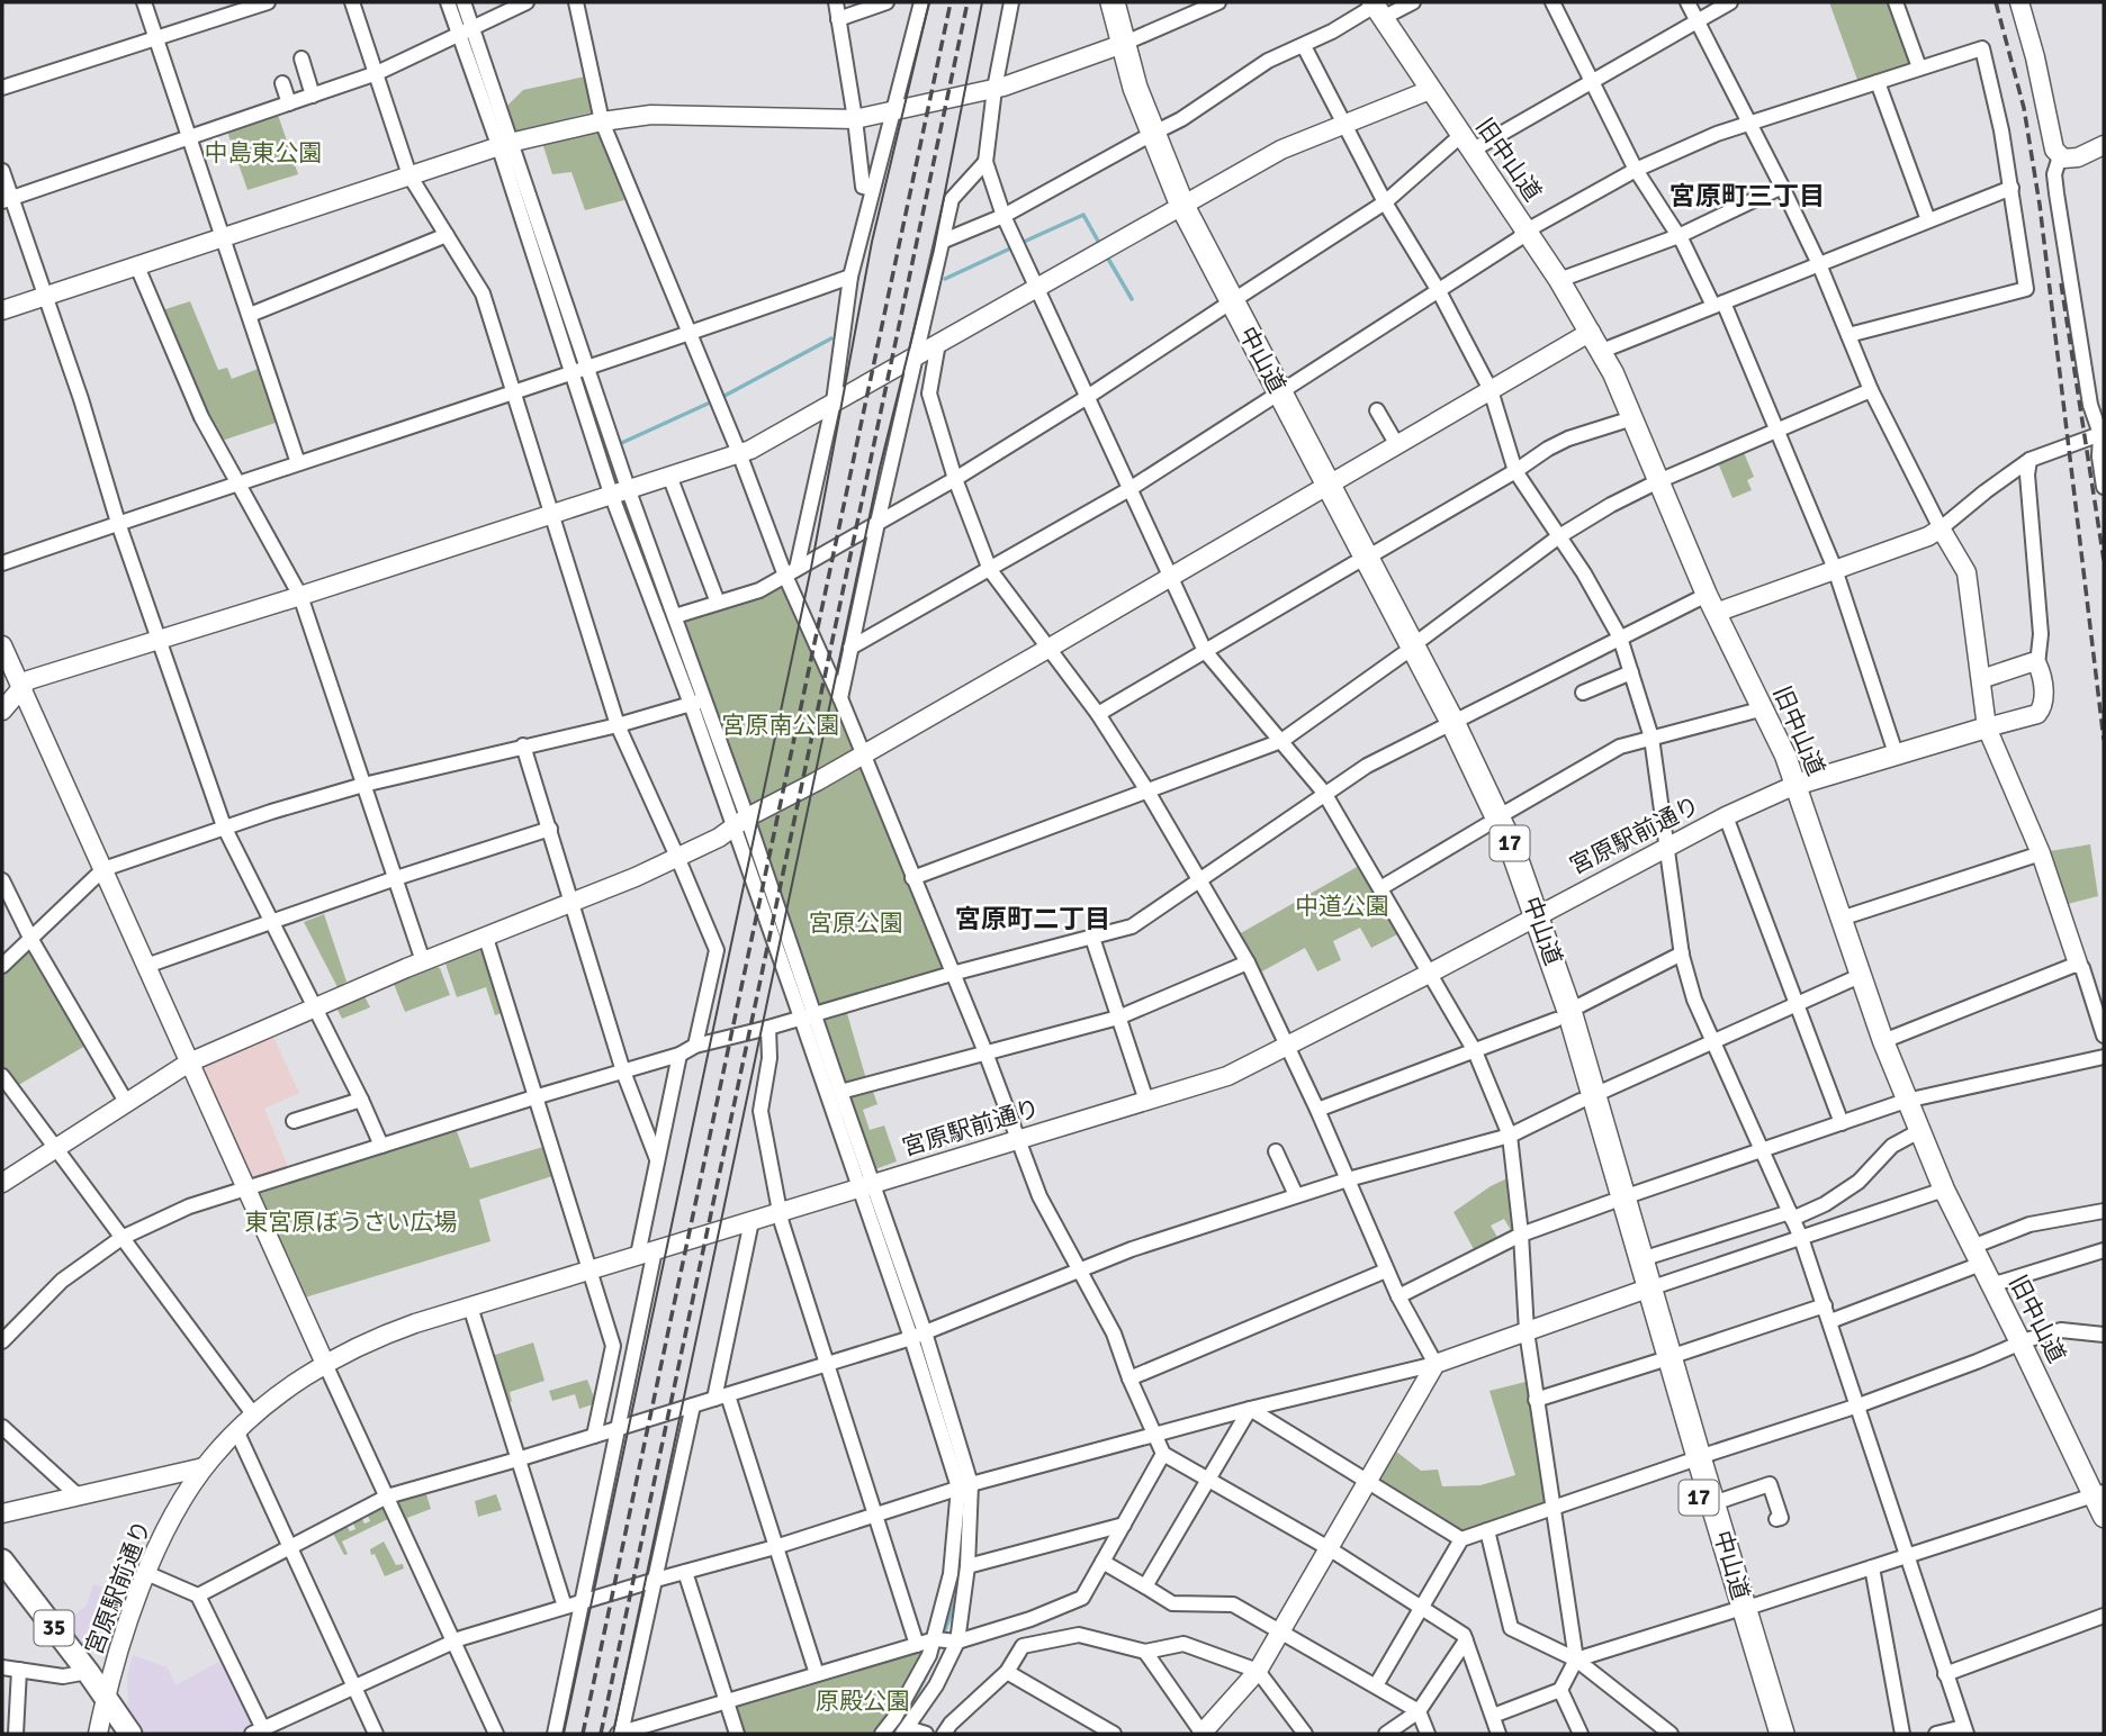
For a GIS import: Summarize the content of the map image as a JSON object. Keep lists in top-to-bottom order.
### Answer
{
  "streets": {
    "highway": ["中山道", "17"],
    "main road": ["旧中山道", "宮原駅前通り", "35"]
  },
  "crossings": [
    ["旧中山道", "宮原駅前通り"],
    ["中山道", "宮原駅前通り"],
    ["宮原駅前通り", "35"]
  ],
  "districts": ["宮原町三丁目", "宮原町二丁目"],
  "parks": [
    "中島東公園",
    "宮原南公園",
    "中道公園",
    "宮原公園",
    "東宮原ぼうさい広場",
    "原殿公園"
  ]
}
